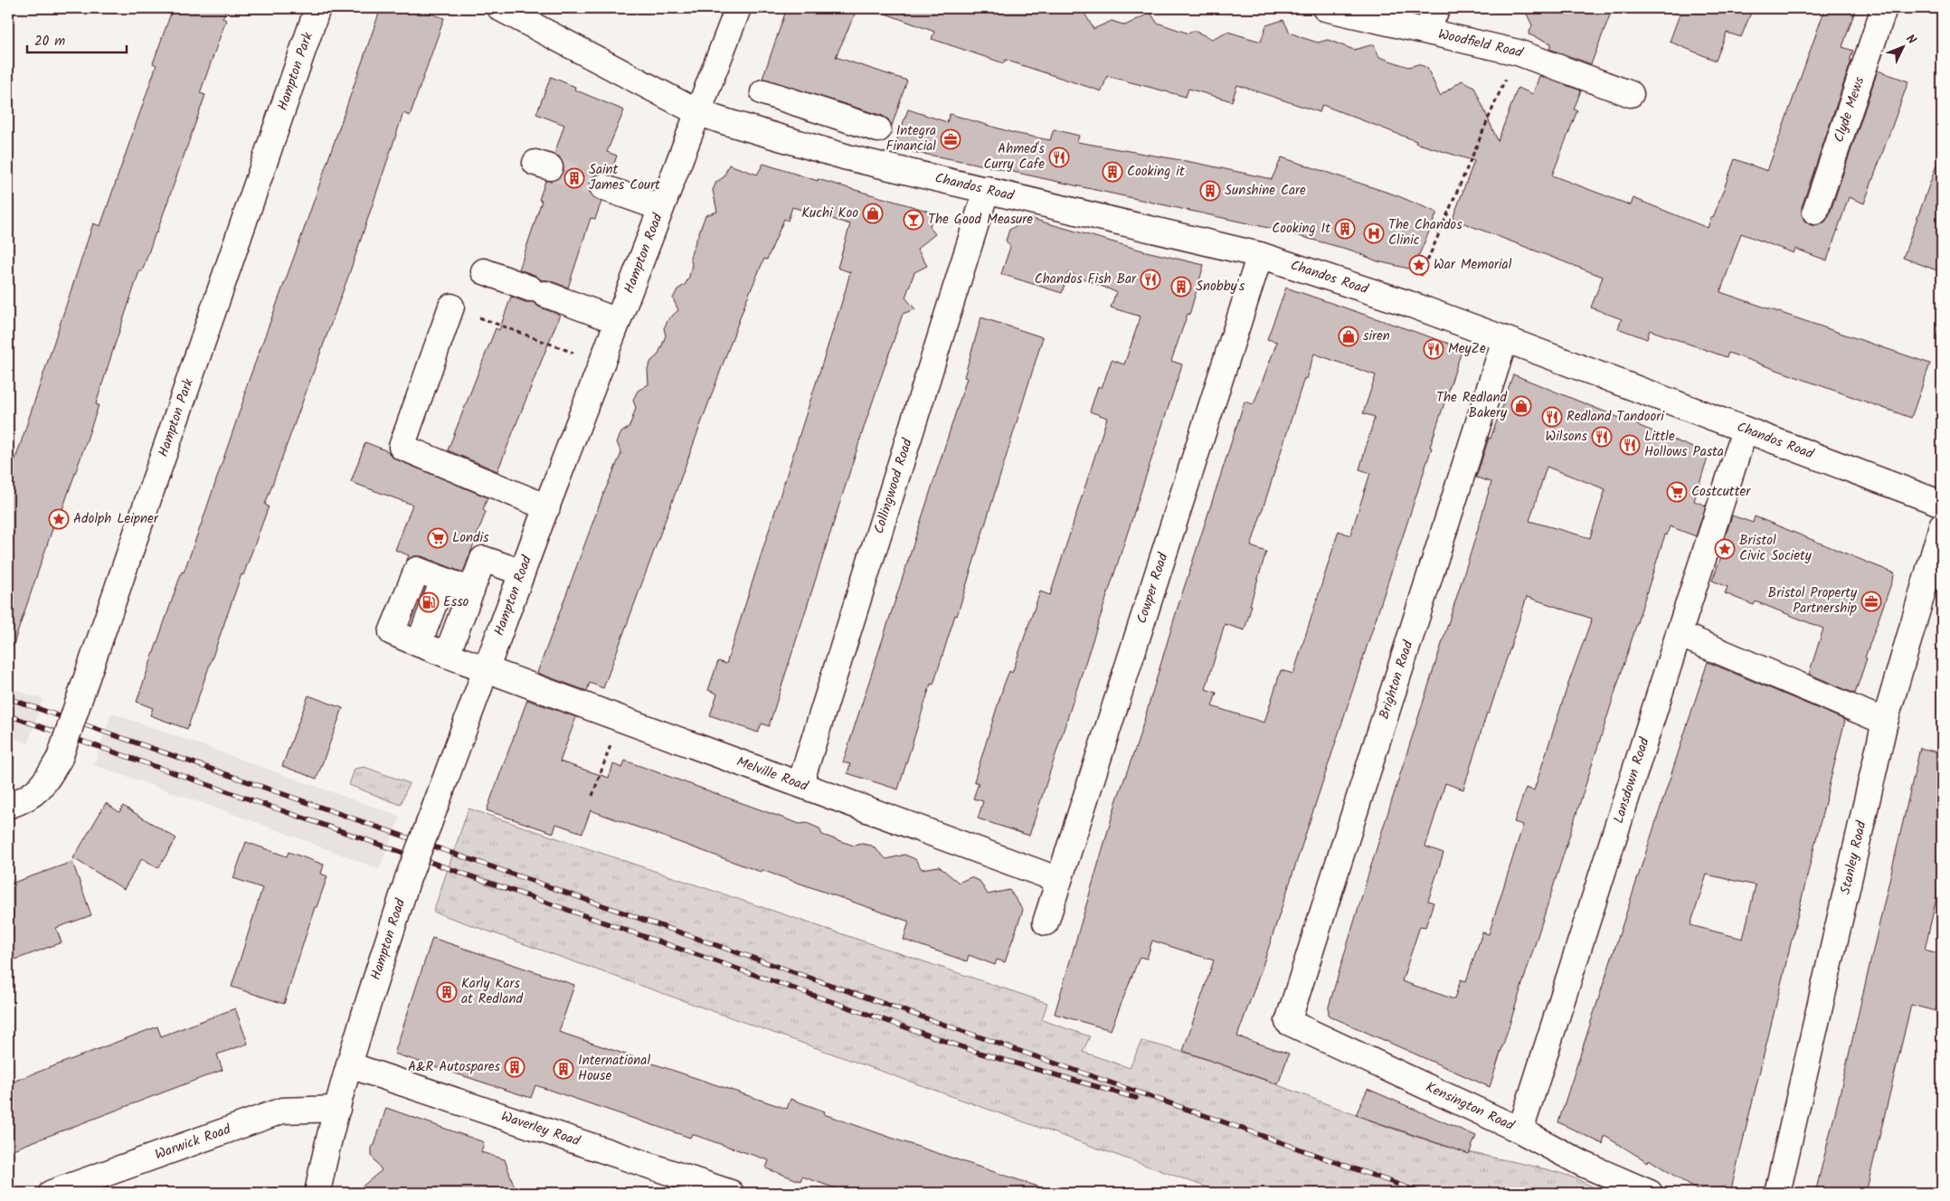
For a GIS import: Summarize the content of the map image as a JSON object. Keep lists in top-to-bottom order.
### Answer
{
  "streets": {
    "street": [
      "Woodfield Road",
      "Hampton Park",
      "Clyde Mews",
      "Chandos Road",
      "Hampton Road",
      "Collingwood Road",
      "Cowper Road",
      "Brighton Road",
      "Melville Road",
      "Lansdown Road",
      "Stanley Road",
      "Kensington Road",
      "Waverley Road",
      "Warwick Road"
    ]
  },
  "crossings": [
    ["Chandos Road", "Hampton Road"],
    ["Chandos Road", "Collingwood Road"],
    ["Chandos Road", "Cowper Road"],
    ["Chandos Road", "Brighton Road"],
    ["Chandos Road", "Lansdown Road"],
    ["Hampton Road", "Melville Road"],
    ["Hampton Road", "Waverley Road"],
    ["Hampton Road", "Warwick Road"],
    ["Collingwood Road", "Melville Road"],
    ["Cowper Road", "Melville Road"],
    ["Brighton Road", "Kensington Road"],
    ["Lansdown Road", "Kensington Road"]
  ],
  "places": {
    "office": ["Integra Financial", "Bristol Property Partnership"],
    "restaurant": [
      "Ahmed's Curry Cafe",
      "Chandos Fish Bar",
      "MeyZe",
      "Redland Tandoori",
      "Wilsons",
      "Little Hollows Pasta"
    ],
    "building": [
      "Cooking it",
      "Saint James Court",
      "Sunshine Care",
      "Cooking It",
      "Snobby's",
      "Karly Kars at Redland",
      "A&R Autospares",
      "International House"
    ],
    "shop": ["Kuchi Koo", "siren", "The Redland Bakery"],
    "bar": ["The Good Measure"],
    "hospital": ["The Chandos Clinic"],
    "place": ["War Memorial", "Adolph Leipner", "Bristol Civic Society"],
    "supermarket": ["Costcutter", "Londis"],
    "fuel station": ["Esso"]
  },
  "scale_bar": "20 m",
  "north": "top right"
}
